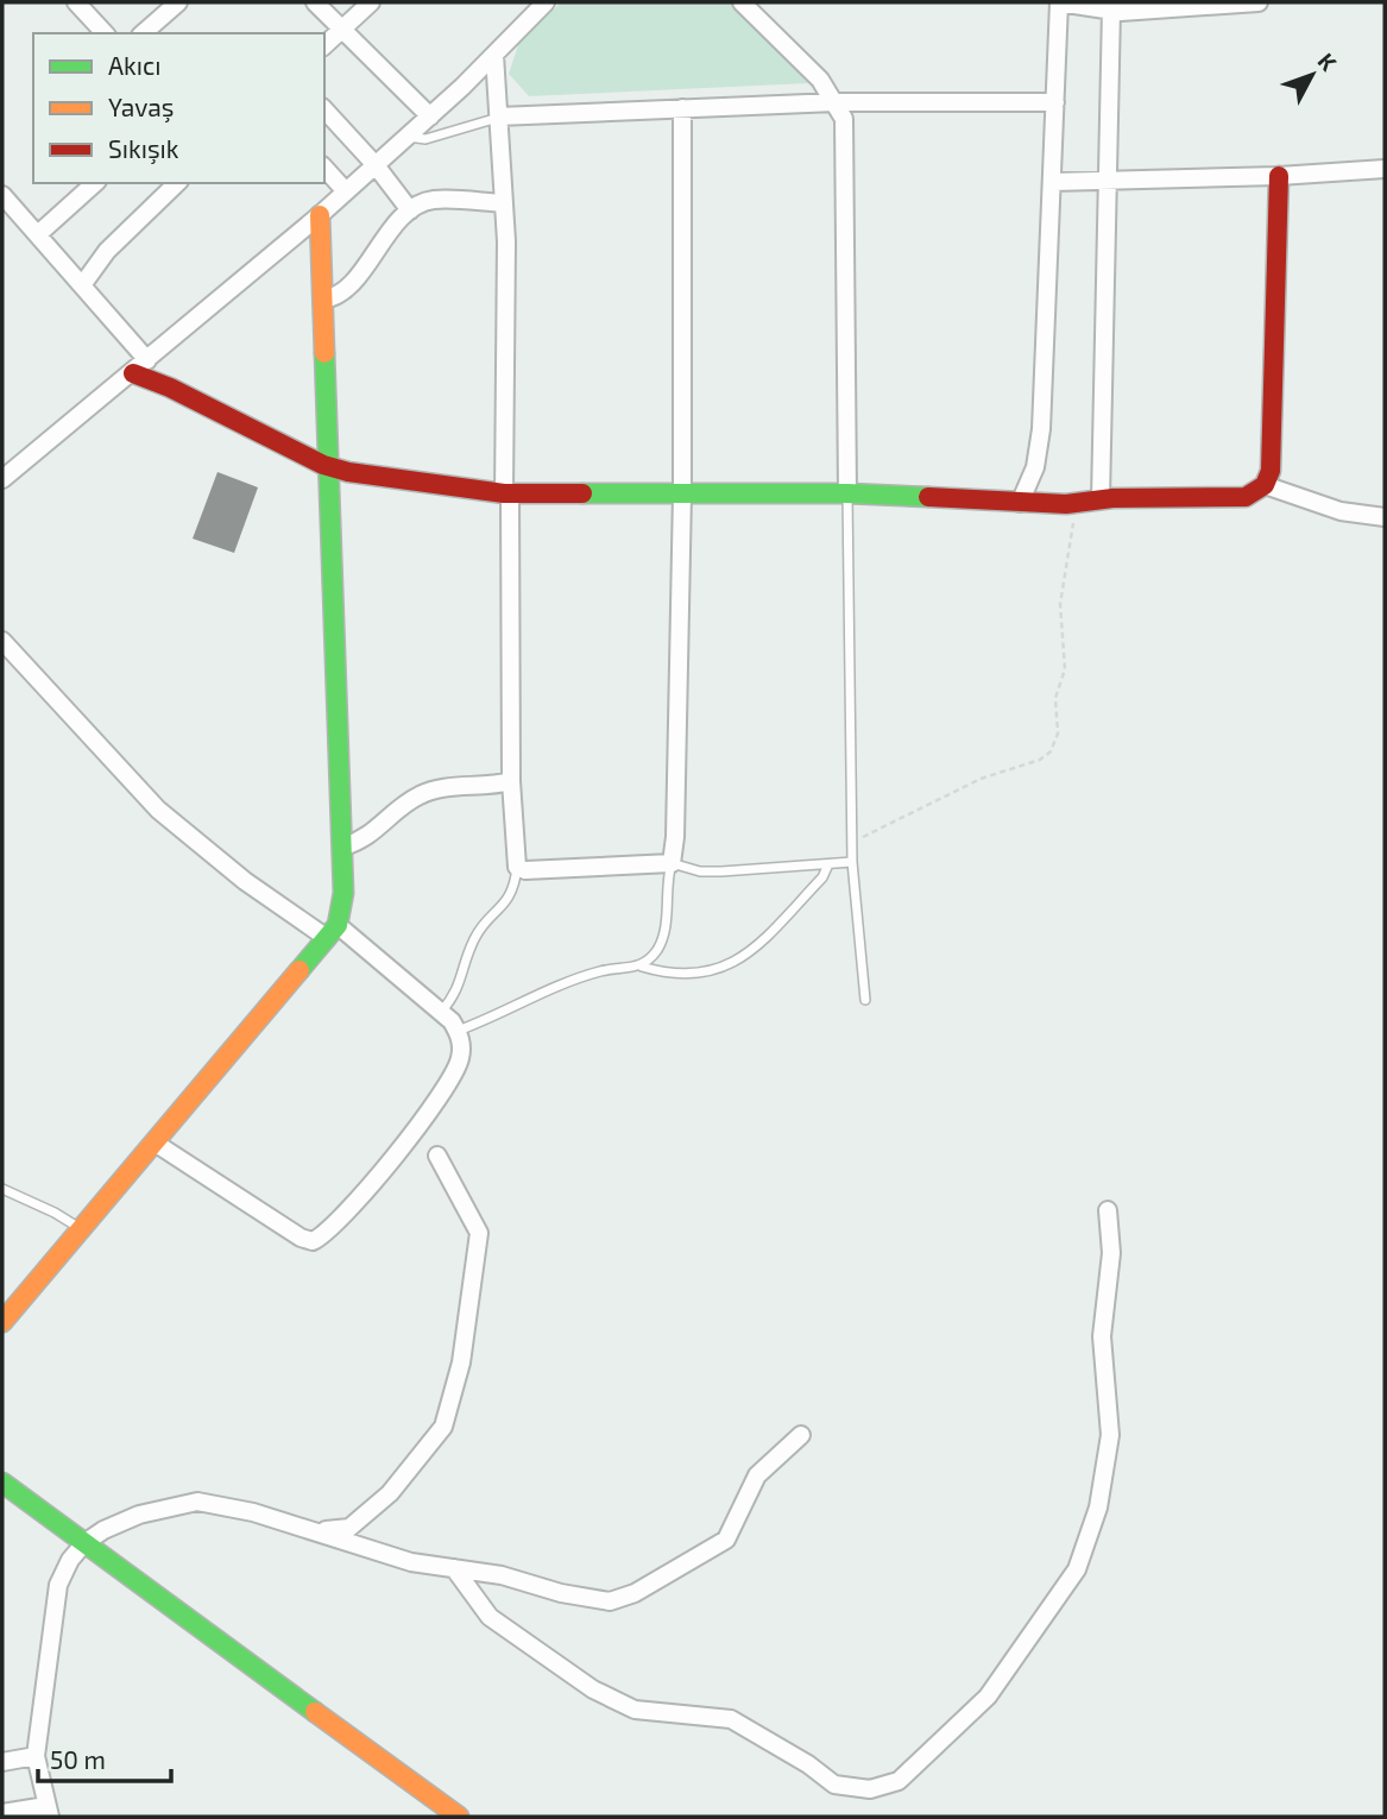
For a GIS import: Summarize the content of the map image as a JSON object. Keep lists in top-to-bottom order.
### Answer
{
  "legend": ["Akıcı", "Yavaş", "Sıkışık"],
  "scale_bar": "50 m",
  "north": "top right"
}
